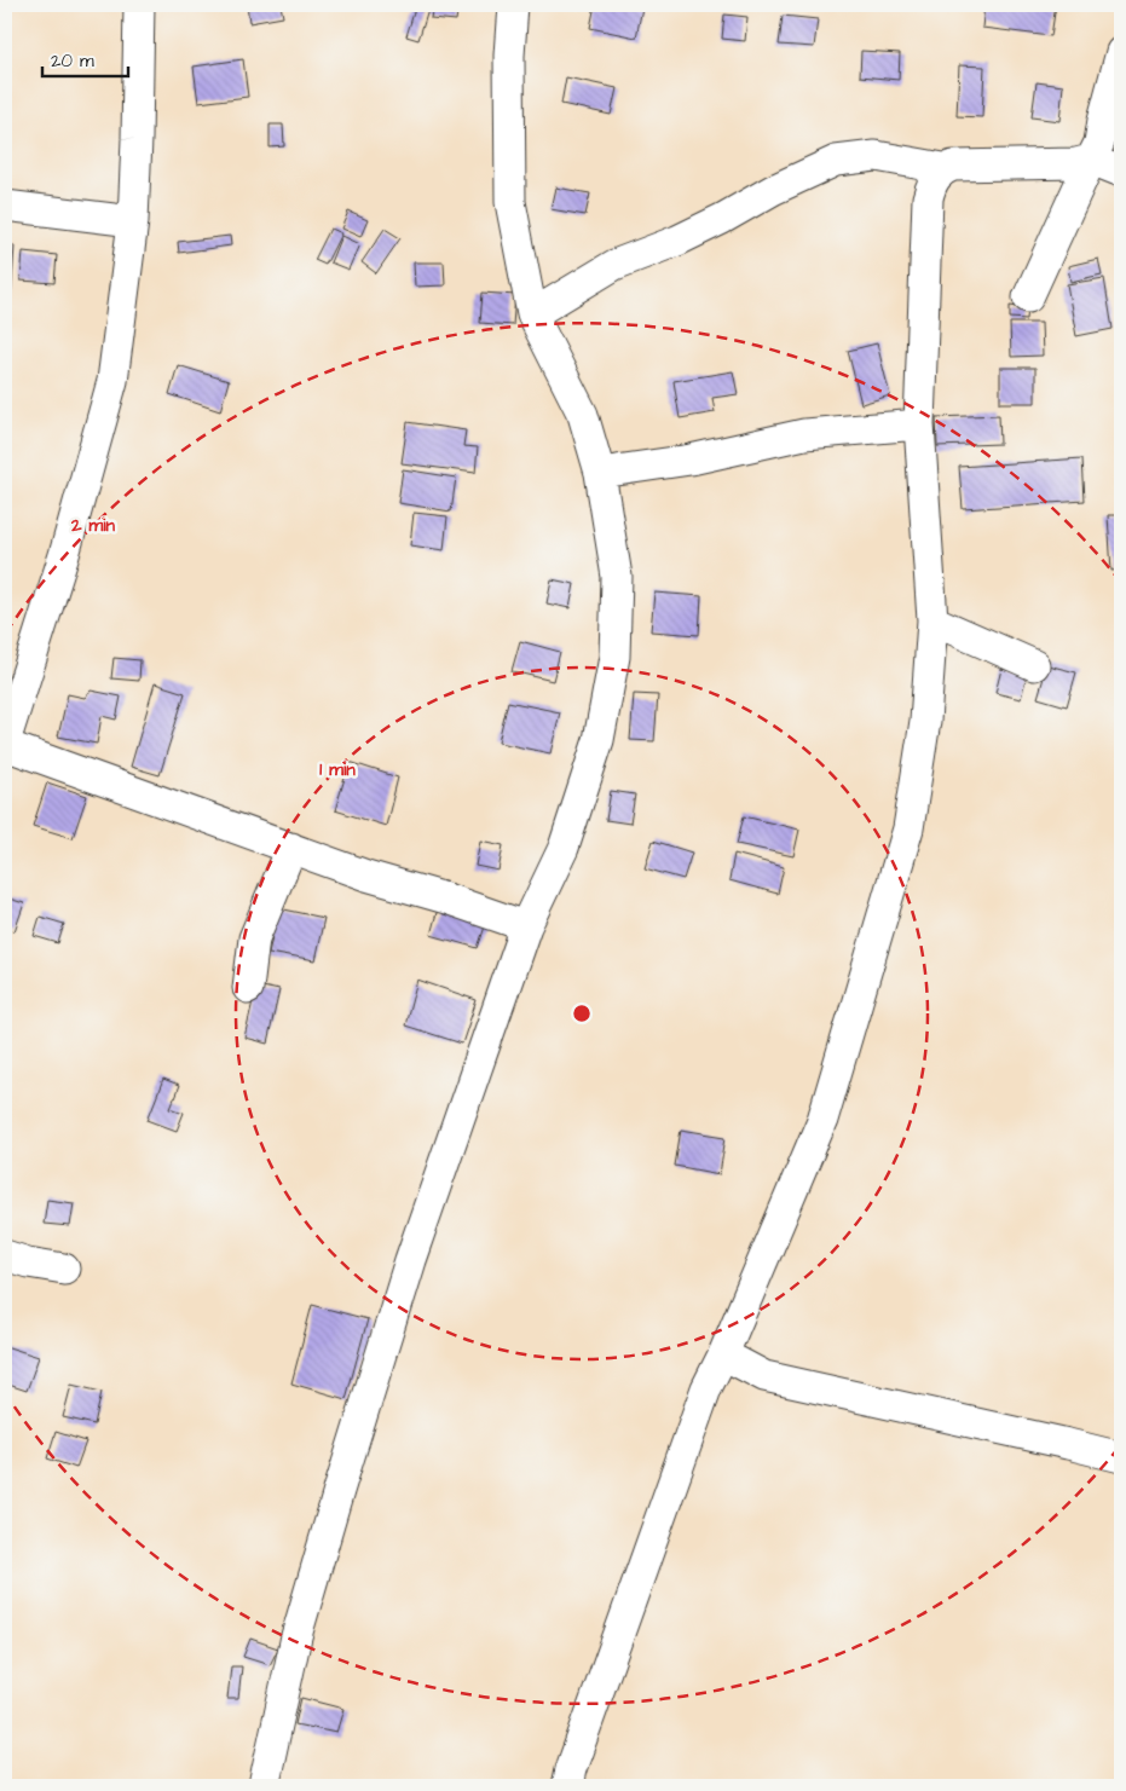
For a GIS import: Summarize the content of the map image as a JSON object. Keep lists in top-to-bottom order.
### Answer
{
  "scale_bar": "20 m",
  "rings": ["2 min", "1 min"]
}
